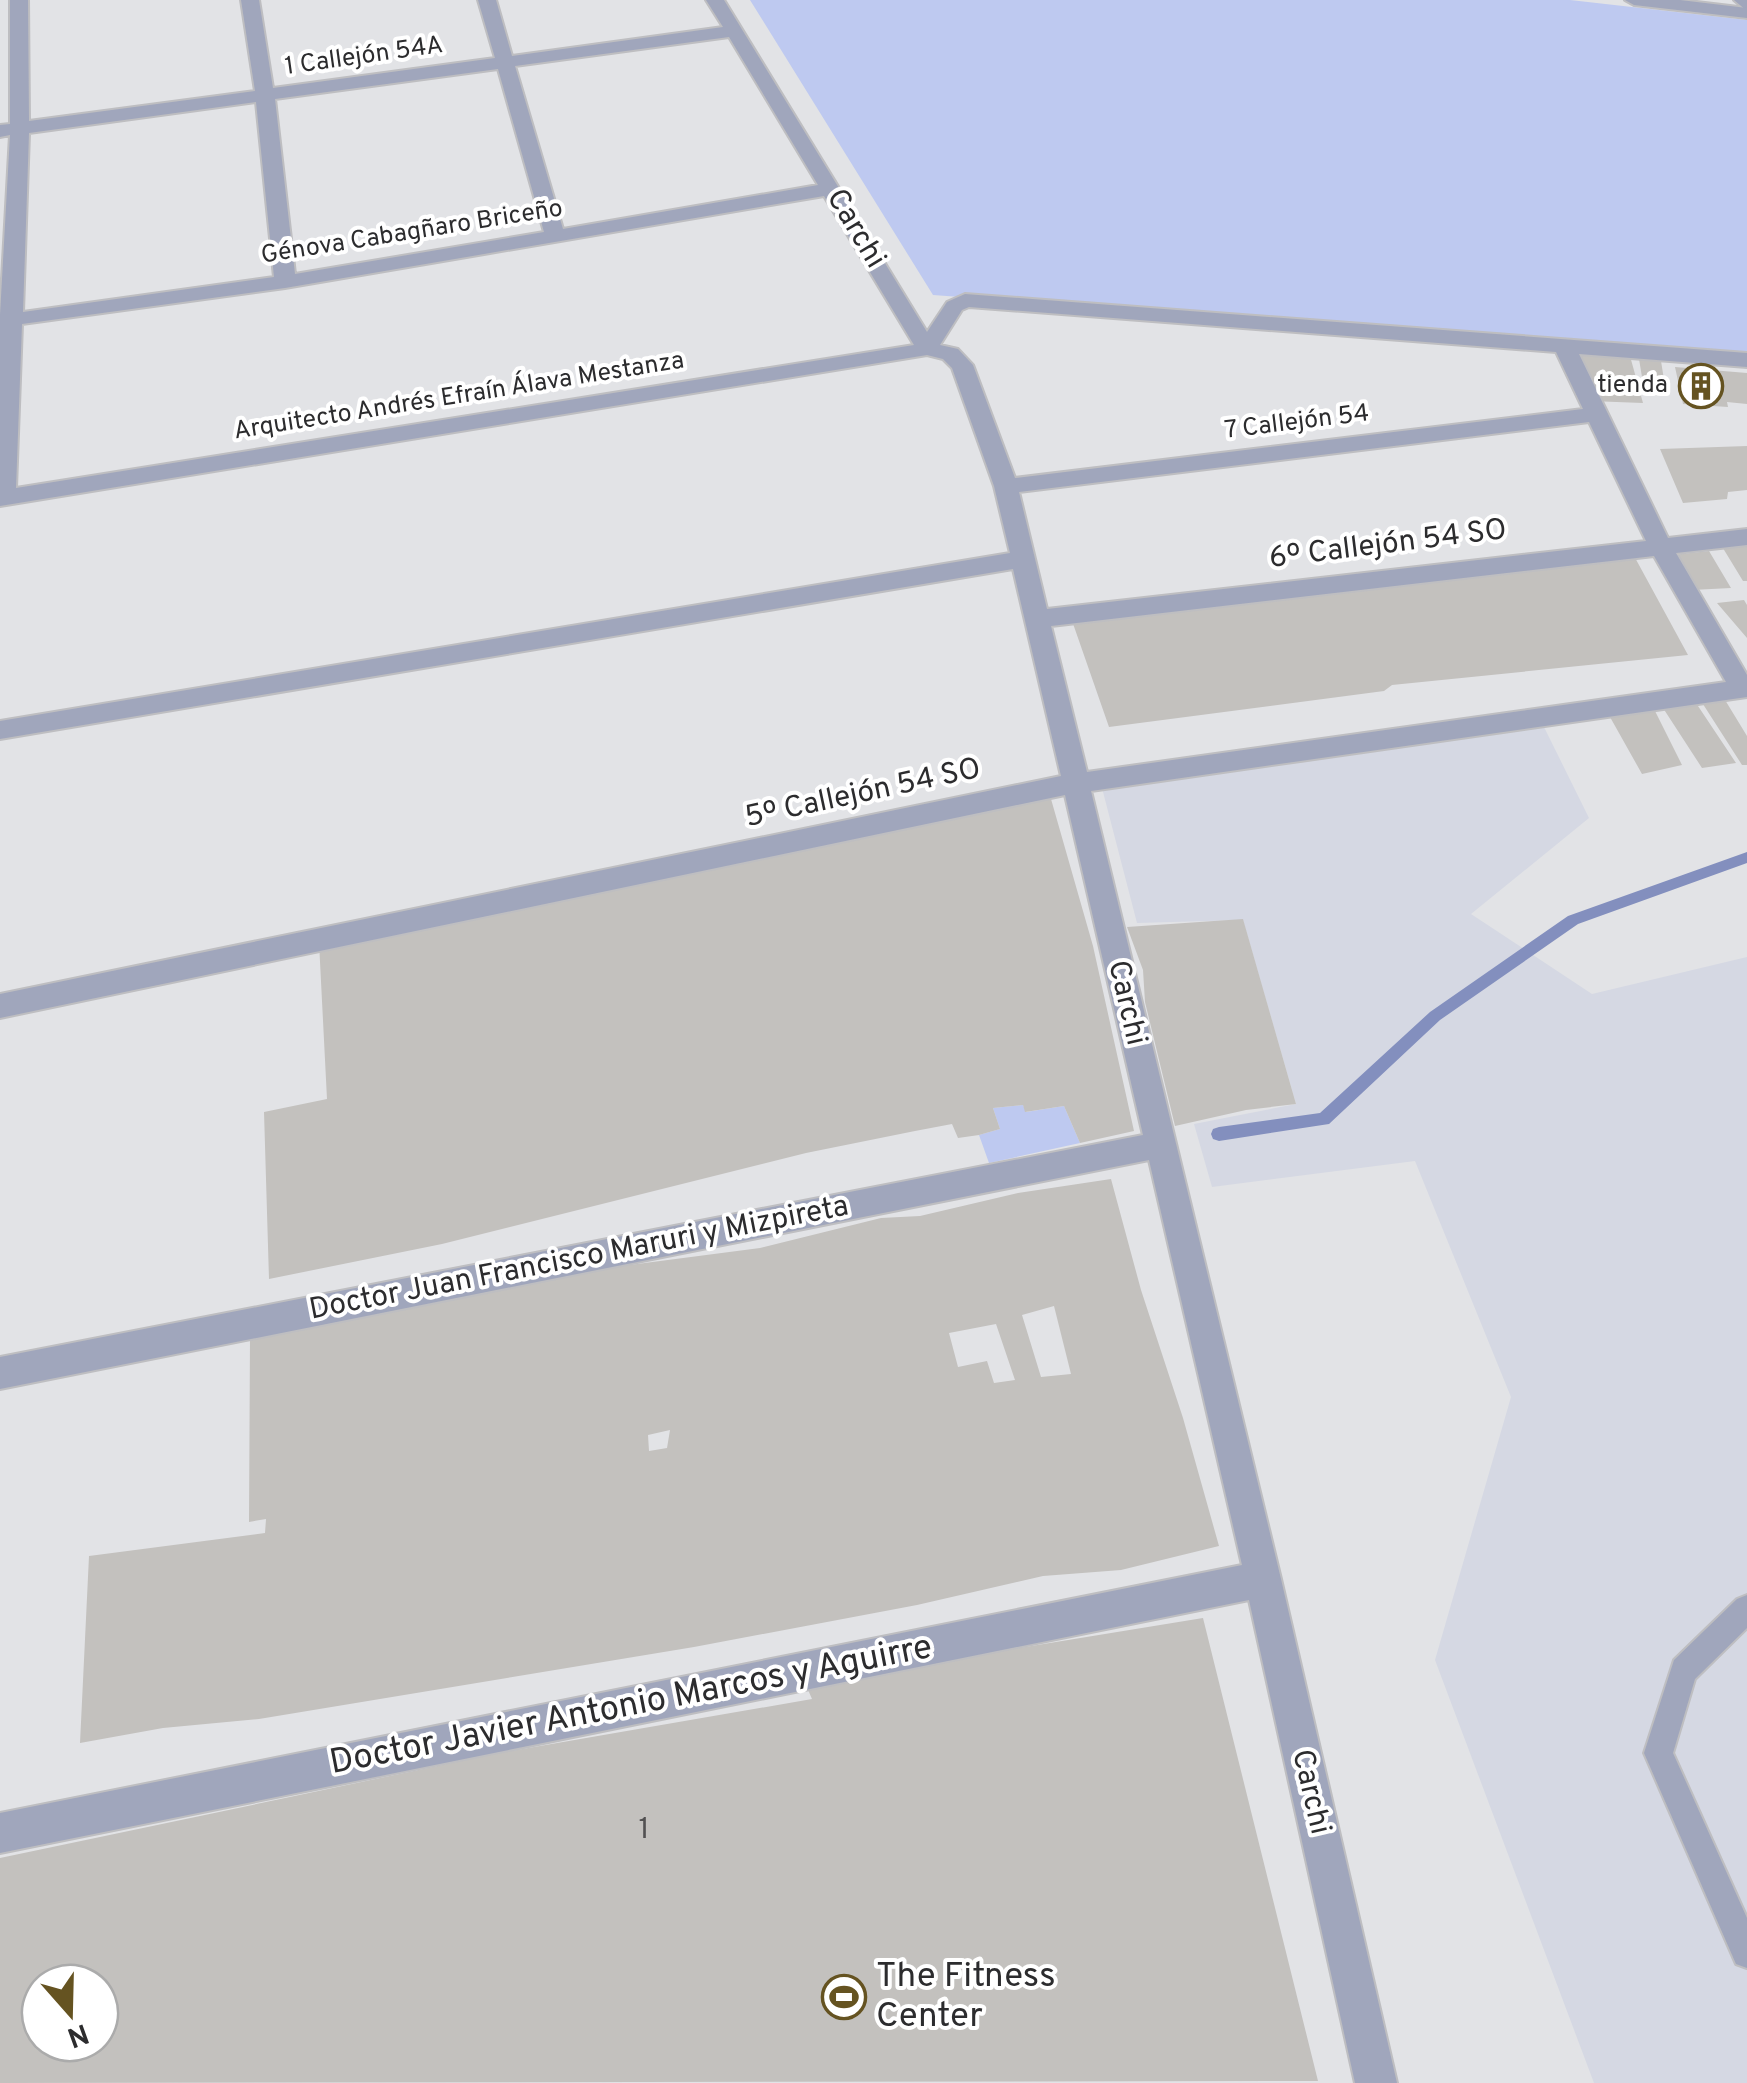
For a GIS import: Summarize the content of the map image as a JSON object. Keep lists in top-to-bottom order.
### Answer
{
  "streets": {
    "street": [
      "1 Callejón 54A",
      "Carchi",
      "Génova Cabagñaro Briceño",
      "Arquitecto Andrés Efraín Álava Mestanza",
      "7 Callejón 54",
      "6º Callejón 54 SO",
      "5º Callejón 54 SO",
      "Doctor Juan Francisco Maruri y Mizpireta",
      "Doctor Javier Antonio Marcos y Aguirre"
    ]
  },
  "crossings": [
    ["1 Callejón 54A", "Carchi"],
    ["Carchi", "Génova Cabagñaro Briceño"],
    ["Carchi", "Arquitecto Andrés Efraín Álava Mestanza"],
    ["Carchi", "7 Callejón 54"],
    ["Carchi", "6º Callejón 54 SO"],
    ["Carchi", "5º Callejón 54 SO"],
    ["Carchi", "Doctor Juan Francisco Maruri y Mizpireta"],
    ["Carchi", "Doctor Javier Antonio Marcos y Aguirre"]
  ],
  "places": {
    "building": ["tienda"],
    "sports": ["The Fitness Center"]
  },
  "house_numbers": ["1"],
  "north": "bottom"
}
